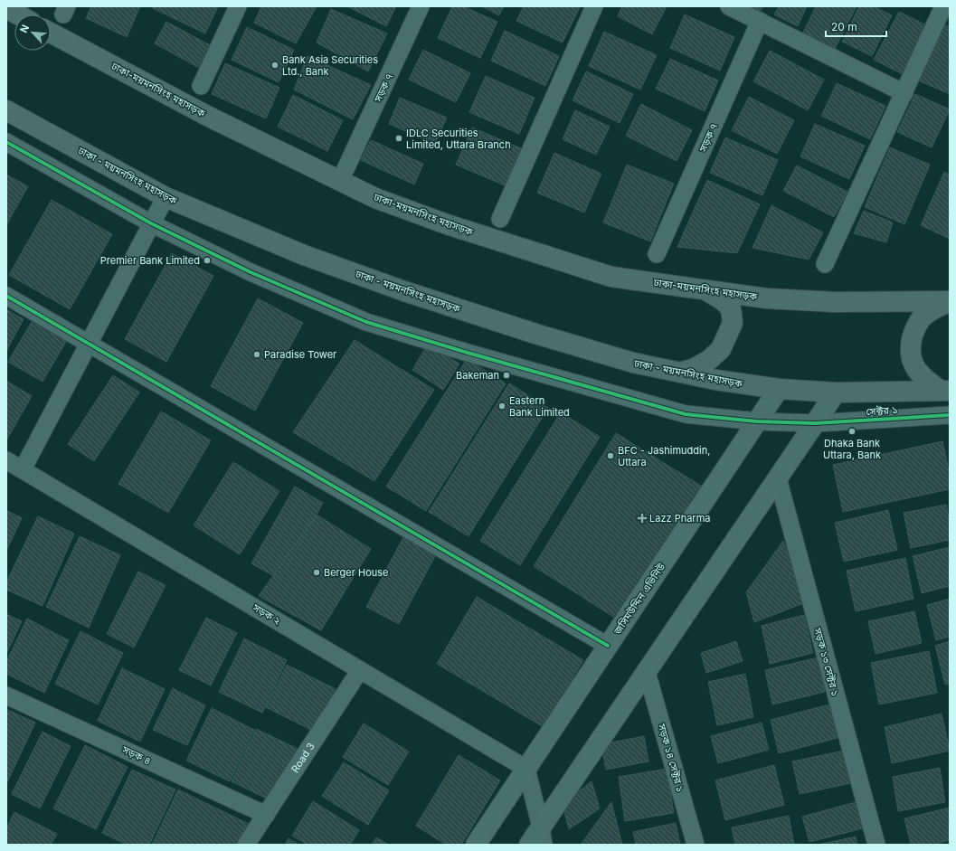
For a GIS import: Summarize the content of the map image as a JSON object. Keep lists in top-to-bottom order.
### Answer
{
  "streets": {
    "highway": ["ঢাকা-ময়মনসিংহ মহাসড়ক", "ঢাকা - ময়মনসিংহ মহাসড়ক"],
    "street": [
      "সড়ক ৭",
      "সেক্টর ১",
      "জসিমউদ্দিন এভিনিউ",
      "সড়ক ২",
      "সড়ক ১৩ সেক্টর ১",
      "সড়ক ৪",
      "Road 3",
      "সড়ক ১৪ সেক্টর ১"
    ]
  },
  "crossings": [
    ["ঢাকা - ময়মনসিংহ মহাসড়ক", "জসিমউদ্দিন এভিনিউ"],
    ["সেক্টর ১", "জসিমউদ্দিন এভিনিউ"],
    ["জসিমউদ্দিন এভিনিউ", "সড়ক ২"],
    ["সড়ক ২", "Road 3"],
    ["সড়ক ৪", "Road 3"]
  ],
  "places": {
    "other": [
      "Bank Asia Securities Ltd., Bank",
      "IDLC Securities Limited, Uttara Branch",
      "Premier Bank Limited",
      "Paradise Tower",
      "Bakeman",
      "Eastern Bank Limited",
      "Dhaka Bank Uttara, Bank",
      "BFC - Jashimuddin, Uttara",
      "Berger House"
    ],
    "health": ["Lazz Pharma"]
  },
  "scale_bar": "20 m",
  "north": "top left"
}
